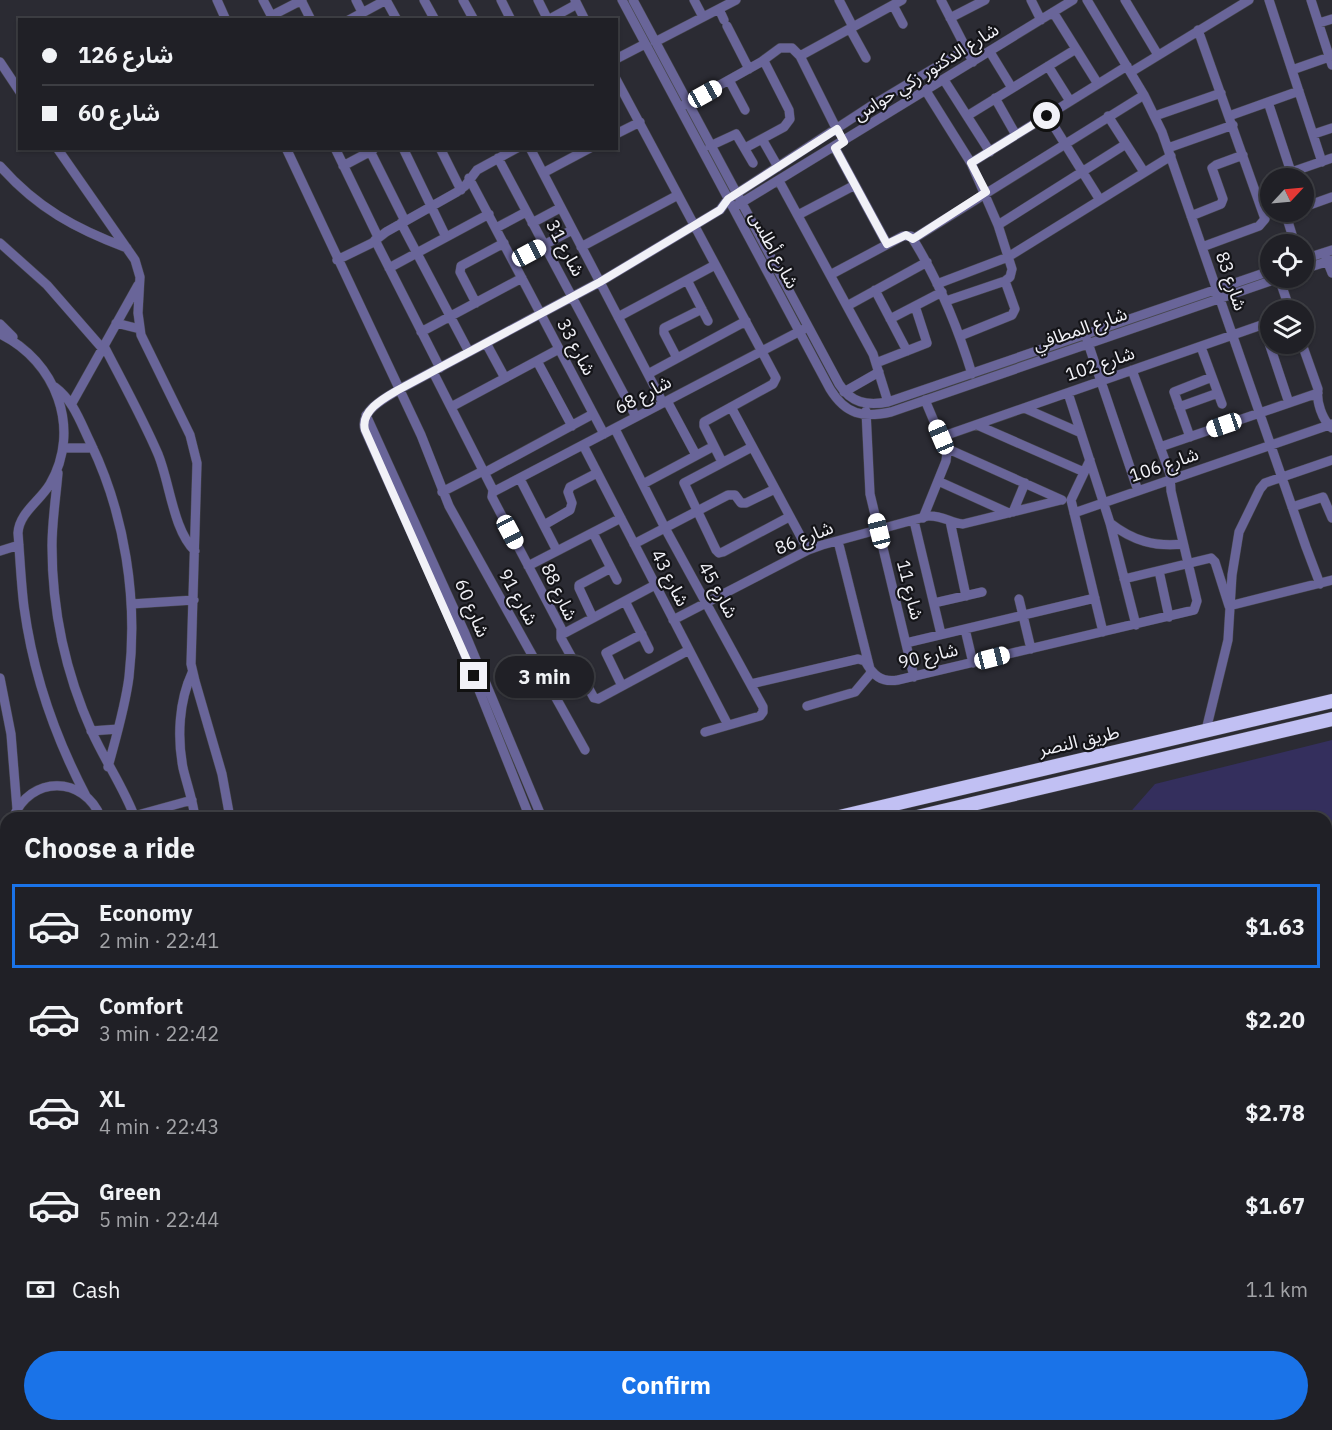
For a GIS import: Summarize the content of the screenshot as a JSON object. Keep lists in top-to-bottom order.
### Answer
{
  "streets": {
    "highway": ["طريق النصر"],
    "street": [
      "شارع الدكتور زكي حواس",
      "شارع 31",
      "شارع أطلس",
      "شارع 83",
      "شارع المطافي",
      "شارع 33",
      "شارع 102",
      "شارع 68",
      "شارع 106",
      "شارع 86",
      "شارع 43",
      "شارع 45",
      "شارع 11",
      "شارع 88",
      "شارع 91",
      "شارع 60",
      "شارع 90"
    ]
  },
  "crossings": [
    ["شارع الدكتور زكي حواس", "شارع أطلس"],
    ["شارع الدكتور زكي حواس", "شارع 60"],
    ["شارع 31", "شارع 68"],
    ["شارع 31", "شارع 60"],
    ["شارع أطلس", "شارع 68"],
    ["شارع أطلس", "شارع 11"],
    ["شارع أطلس", "شارع 60"],
    ["شارع 83", "شارع المطافي"],
    ["شارع 83", "شارع 102"],
    ["شارع 83", "شارع 106"],
    ["شارع 33", "شارع 68"],
    ["شارع 33", "شارع 60"],
    ["شارع 68", "شارع 43"],
    ["شارع 68", "شارع 45"],
    ["شارع 68", "شارع 88"],
    ["شارع 86", "شارع 43"],
    ["شارع 86", "شارع 45"],
    ["شارع 86", "شارع 11"],
    ["شارع 43", "شارع 45"],
    ["شارع 43", "شارع 88"],
    ["شارع 45", "شارع 90"],
    ["شارع 11", "شارع 90"],
    ["شارع 88", "شارع 60"],
    ["شارع 91", "شارع 60"]
  ],
  "north": "top right",
  "page": {
    "banner": ["شارع 126", "شارع 60"],
    "bubble": "3 min",
    "heading": "Choose a ride",
    "list": [
      {
        "name": "Economy",
        "note": "2 min · 22:41",
        "value": "$1.63"
      },
      {
        "name": "Comfort",
        "note": "3 min · 22:42",
        "value": "$2.20"
      },
      {
        "name": "XL",
        "note": "4 min · 22:43",
        "value": "$2.78"
      },
      {
        "name": "Green",
        "note": "5 min · 22:44",
        "value": "$1.67"
      }
    ],
    "pay": ["Cash", "1.1 km"],
    "buttons": "Confirm"
  }
}
